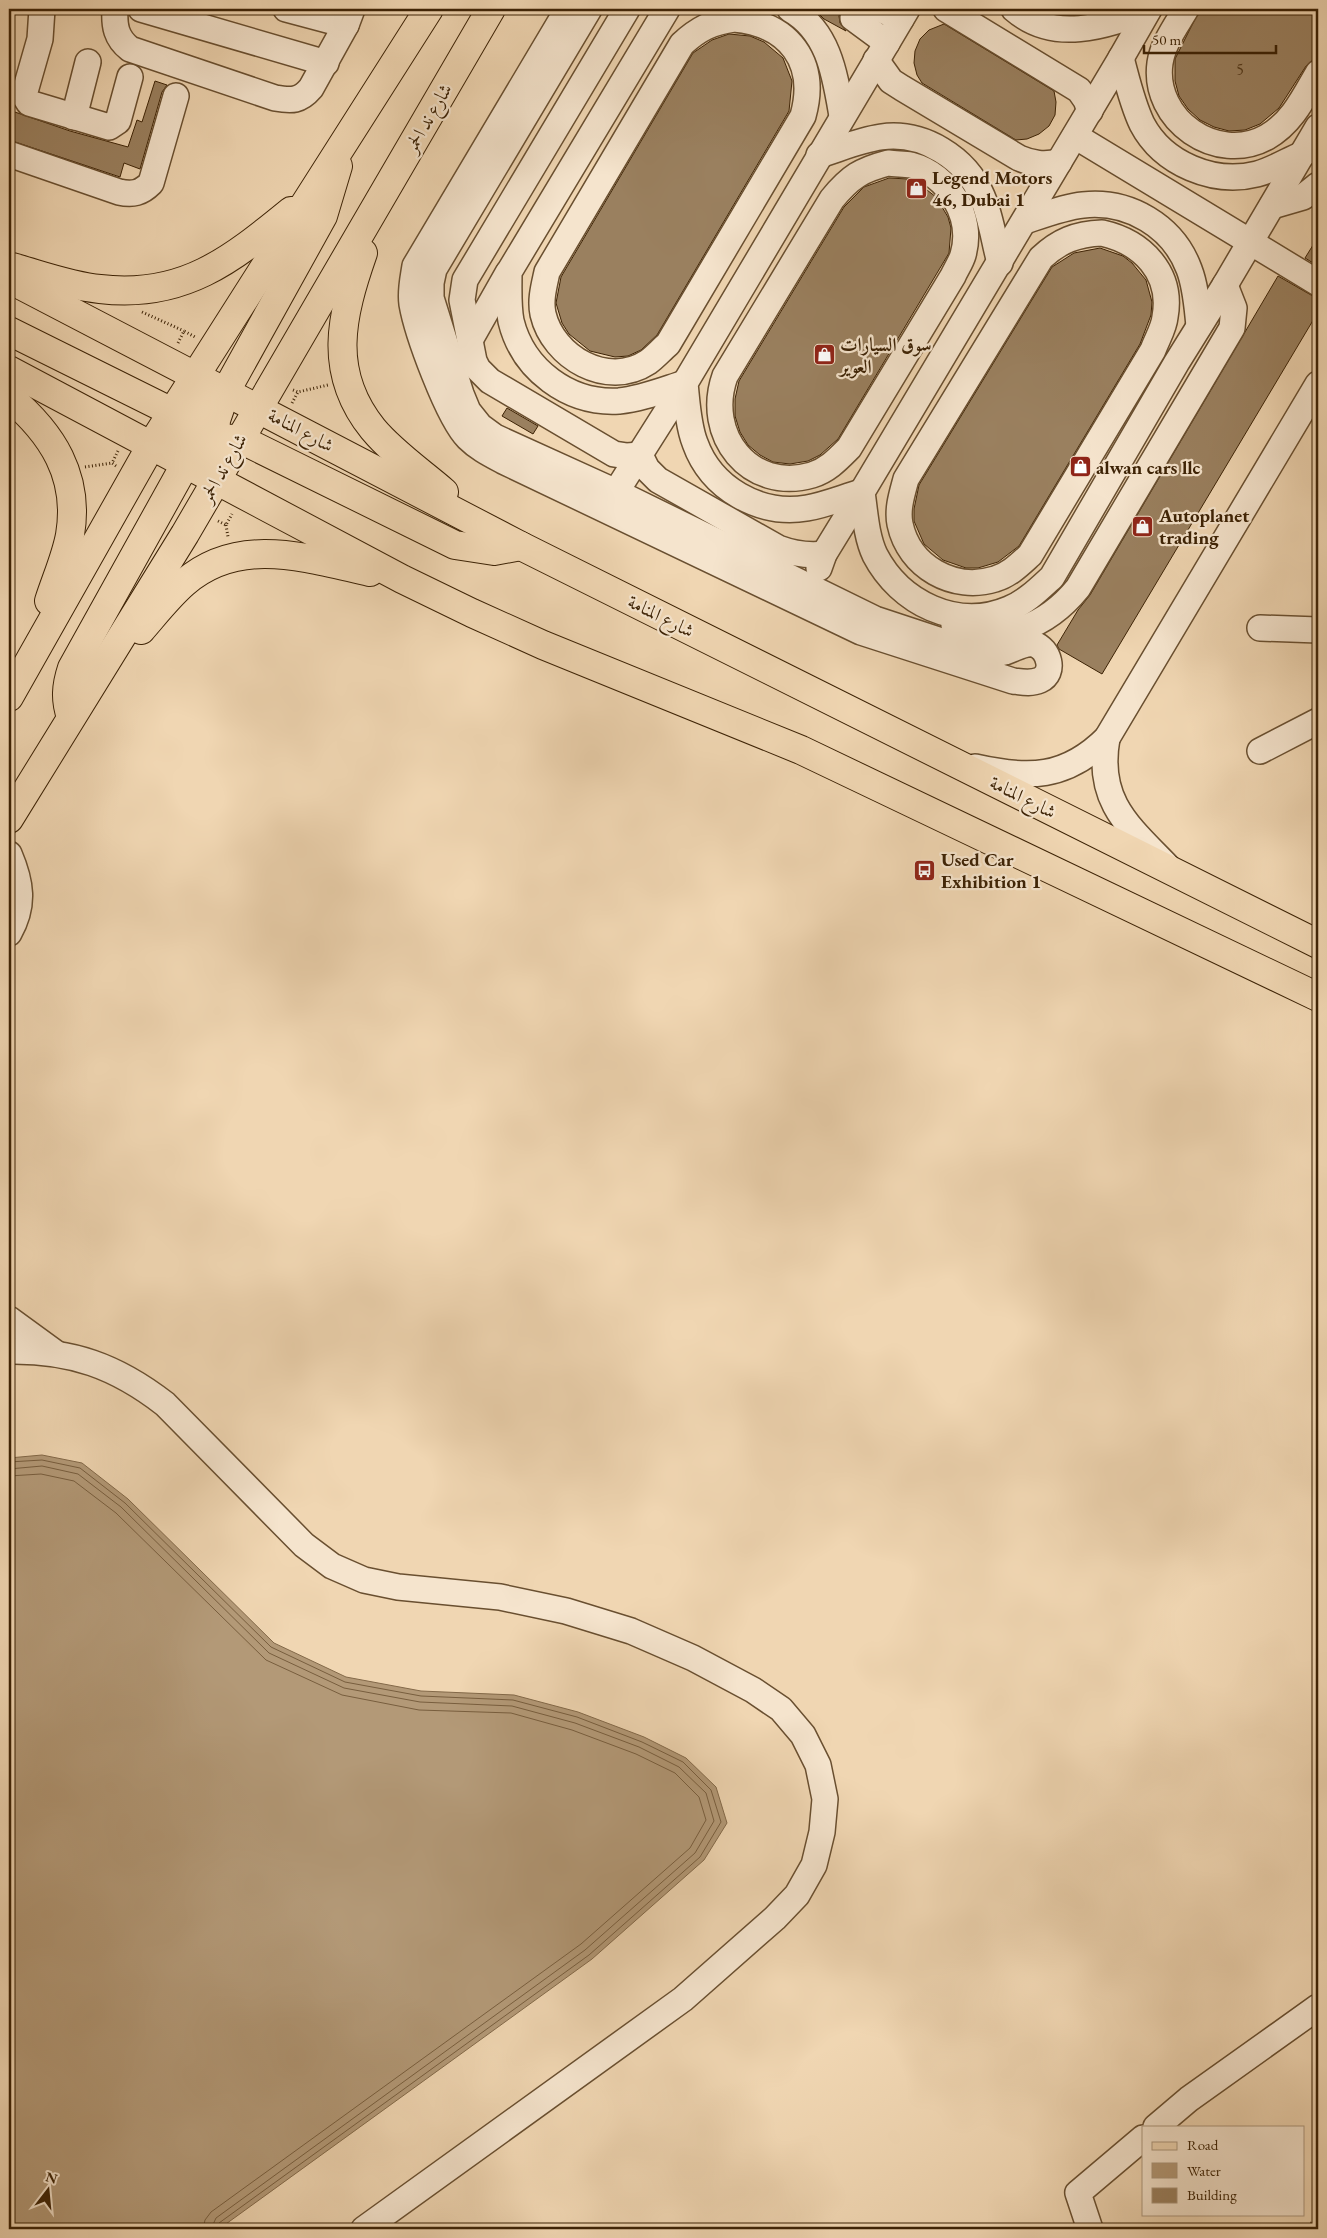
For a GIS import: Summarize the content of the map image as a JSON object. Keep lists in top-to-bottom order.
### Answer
{
  "streets": {
    "main road": ["شارع ند الحمر", "شارع المنامة"]
  },
  "crossings": [
    ["شارع ند الحمر", "شارع المنامة"]
  ],
  "places": {
    "shop": [
      "Legend Motors 46, Dubai 1",
      "سوق السيارات العوير",
      "alwan cars llc",
      "Autoplanet trading"
    ],
    "bus stop": ["Used Car Exhibition 1"]
  },
  "house_numbers": ["5"],
  "legend": ["Road", "Water", "Building"],
  "scale_bar": "50 m",
  "north": "top"
}
